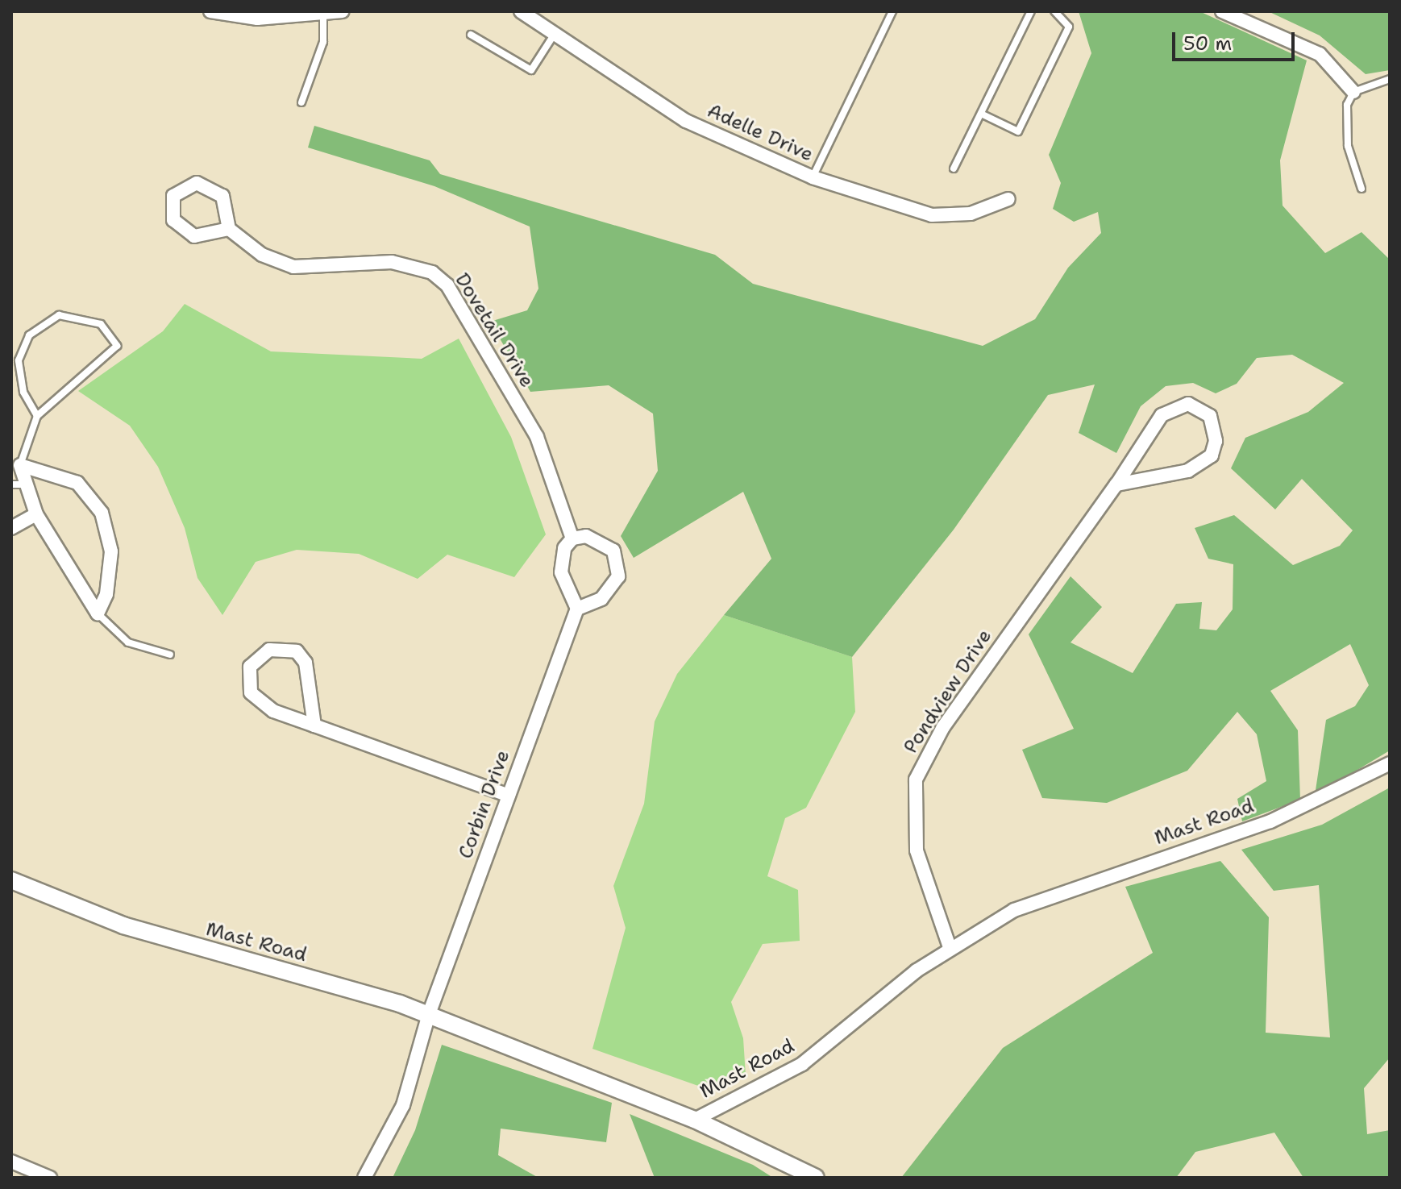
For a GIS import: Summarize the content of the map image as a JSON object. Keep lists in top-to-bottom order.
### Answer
{
  "streets": {
    "street": [
      "Adelle Drive",
      "Dovetail Drive",
      "Pondview Drive",
      "Corbin Drive",
      "Mast Road"
    ]
  },
  "crossings": [
    ["Dovetail Drive", "Corbin Drive"],
    ["Pondview Drive", "Mast Road"],
    ["Corbin Drive", "Mast Road"]
  ],
  "scale_bar": "50 m"
}
